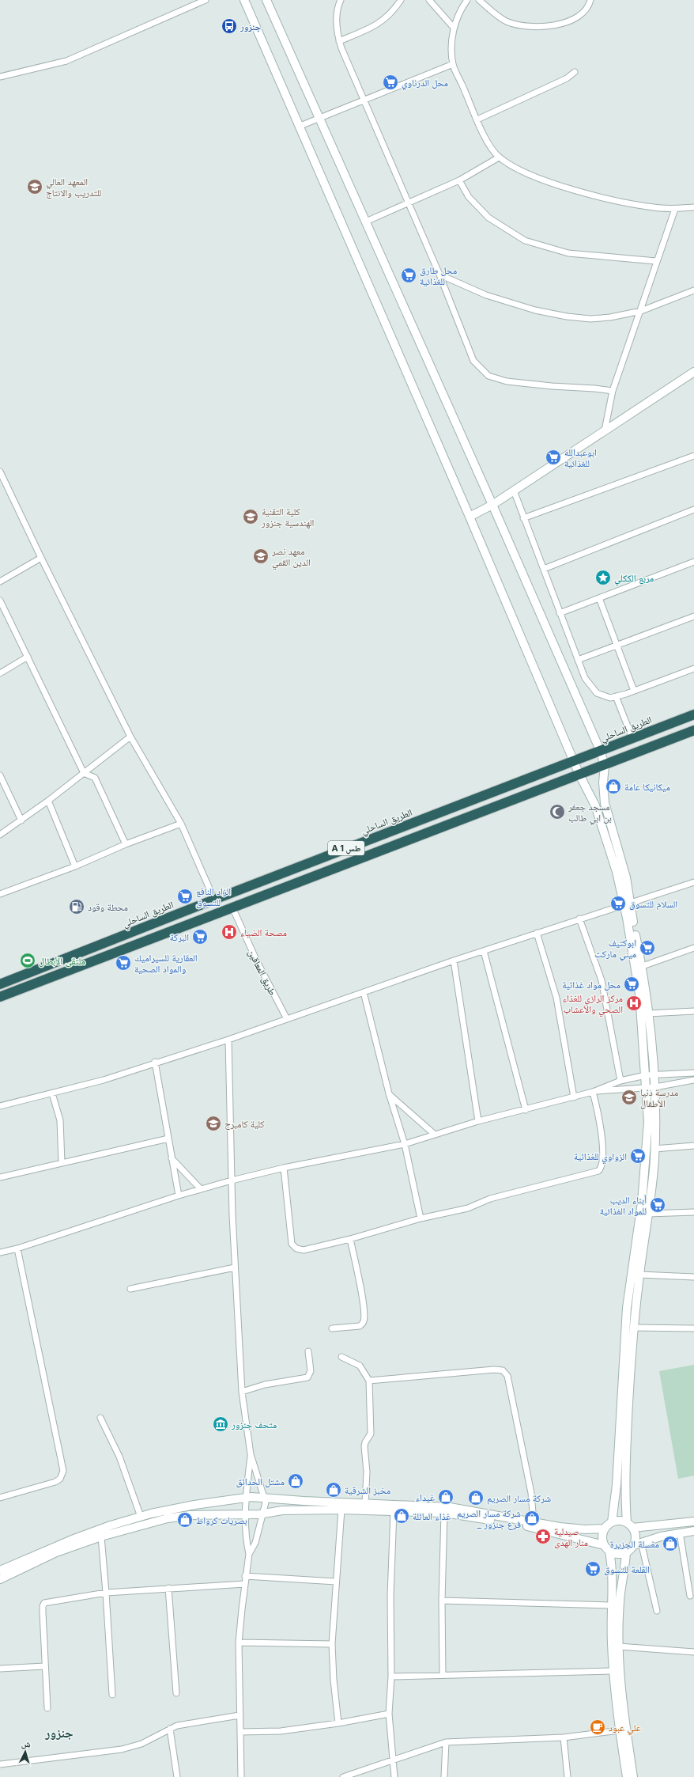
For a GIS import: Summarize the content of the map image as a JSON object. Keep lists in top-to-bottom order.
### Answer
{
  "streets": {
    "highway": ["الطريق الساحلي", "A 1 طس"],
    "street": ["طريق المعاقين"]
  },
  "crossings": [
    ["A 1 طس", "طريق المعاقين"]
  ],
  "districts": ["جنزور"],
  "places": {
    "bus stop": ["جنزور"],
    "supermarket": [
      "محل الدرناوي",
      "محل طارق للغذائية",
      "ابوعبدالله للغذائية",
      "الزاد النافع للتسوق",
      "السلام للتسوق",
      "البركة",
      "ابوكتيف ميني ماركت",
      "العقارية للسيراميك والمواد الصحية",
      "محل مواد غذائية",
      "الزواوي للغذائية",
      "أبناء الديب للمواد الغذائية",
      "القلعة للتسوق"
    ],
    "school or university": [
      "المعهد العالي للتدريب والانتاج",
      "كلية التقنية الهندسية جنزور",
      "معهد نصر الدين القمي",
      "مدرسة دنيا الأطفال",
      "كلية كامبرج"
    ],
    "place": ["مربع الككلي"],
    "shop": [
      "ميكانيكا عامة",
      "مشتل الحدائق",
      "مخبز الشرقية",
      "غيداء",
      "شركة مسار الصريم",
      "غذاء العائلة",
      "شركة مسار الصريم _ فرع جنزور",
      "بصريات كرواط",
      "مغسلة الجزيرة"
    ],
    "mosque": ["مسجد جعفر بن ابي طالب"],
    "fuel station": ["محطة وقود"],
    "hospital": ["مصحة الضياء", "مركز الرازي للغذاء الصحي والأعشاب"],
    "sports": ["ملتقى الأبطال"],
    "museum": ["متحف جنزور"],
    "pharmacy": ["صيدلية منار الهدى"],
    "cafe": ["علي عبود"]
  },
  "north": "top"
}
